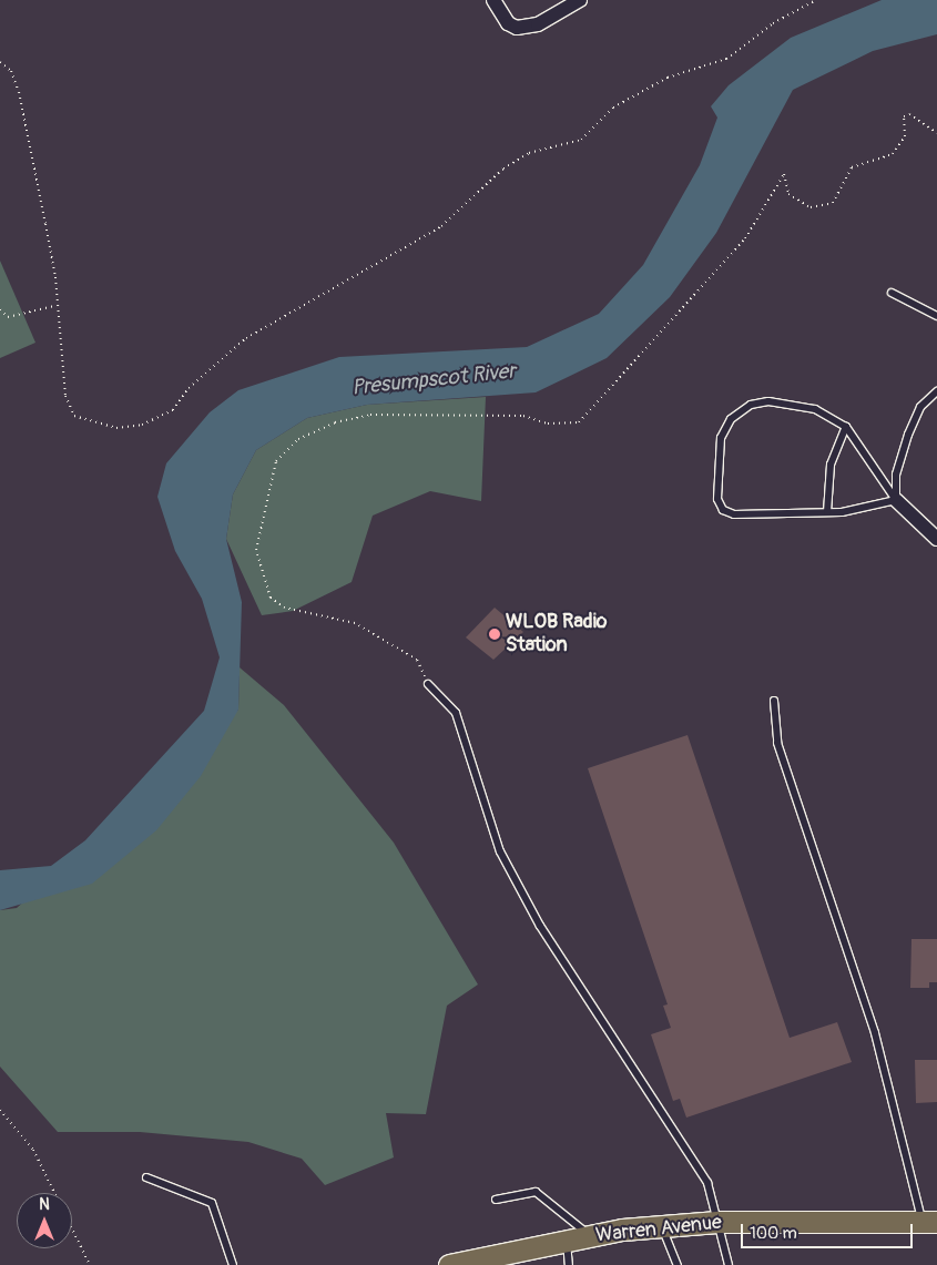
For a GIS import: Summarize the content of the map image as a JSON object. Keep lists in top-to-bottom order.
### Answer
{
  "streets": {
    "main road": ["Warren Avenue"]
  },
  "water": ["Presumpscot River"],
  "places": ["WLOB Radio Station"],
  "scale_bar": "100 m",
  "north": "top"
}
